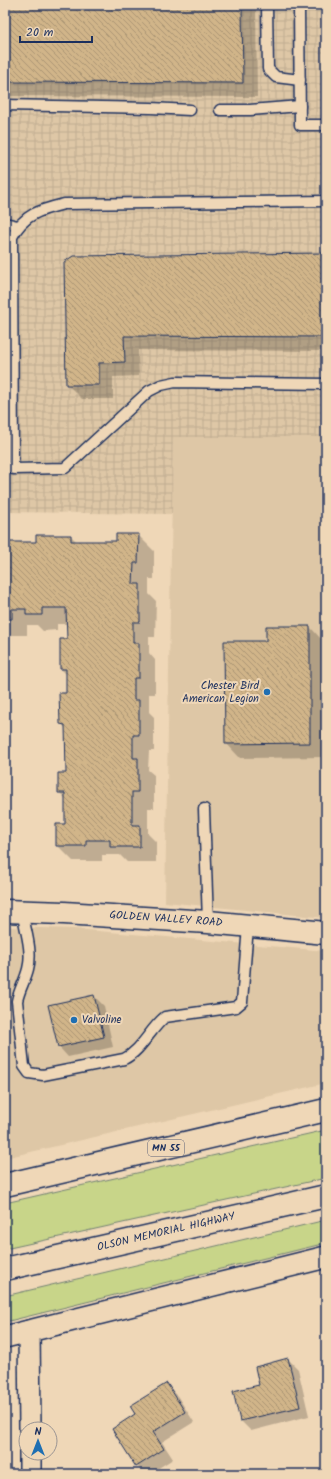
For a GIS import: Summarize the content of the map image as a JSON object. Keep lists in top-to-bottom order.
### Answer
{
  "streets": {
    "main road": ["GOLDEN VALLEY ROAD", "MN 55", "OLSON MEMORIAL HIGHWAY"]
  },
  "places": ["Chester Bird American Legion", "Valvoline"],
  "scale_bar": "20 m",
  "north": "top"
}
